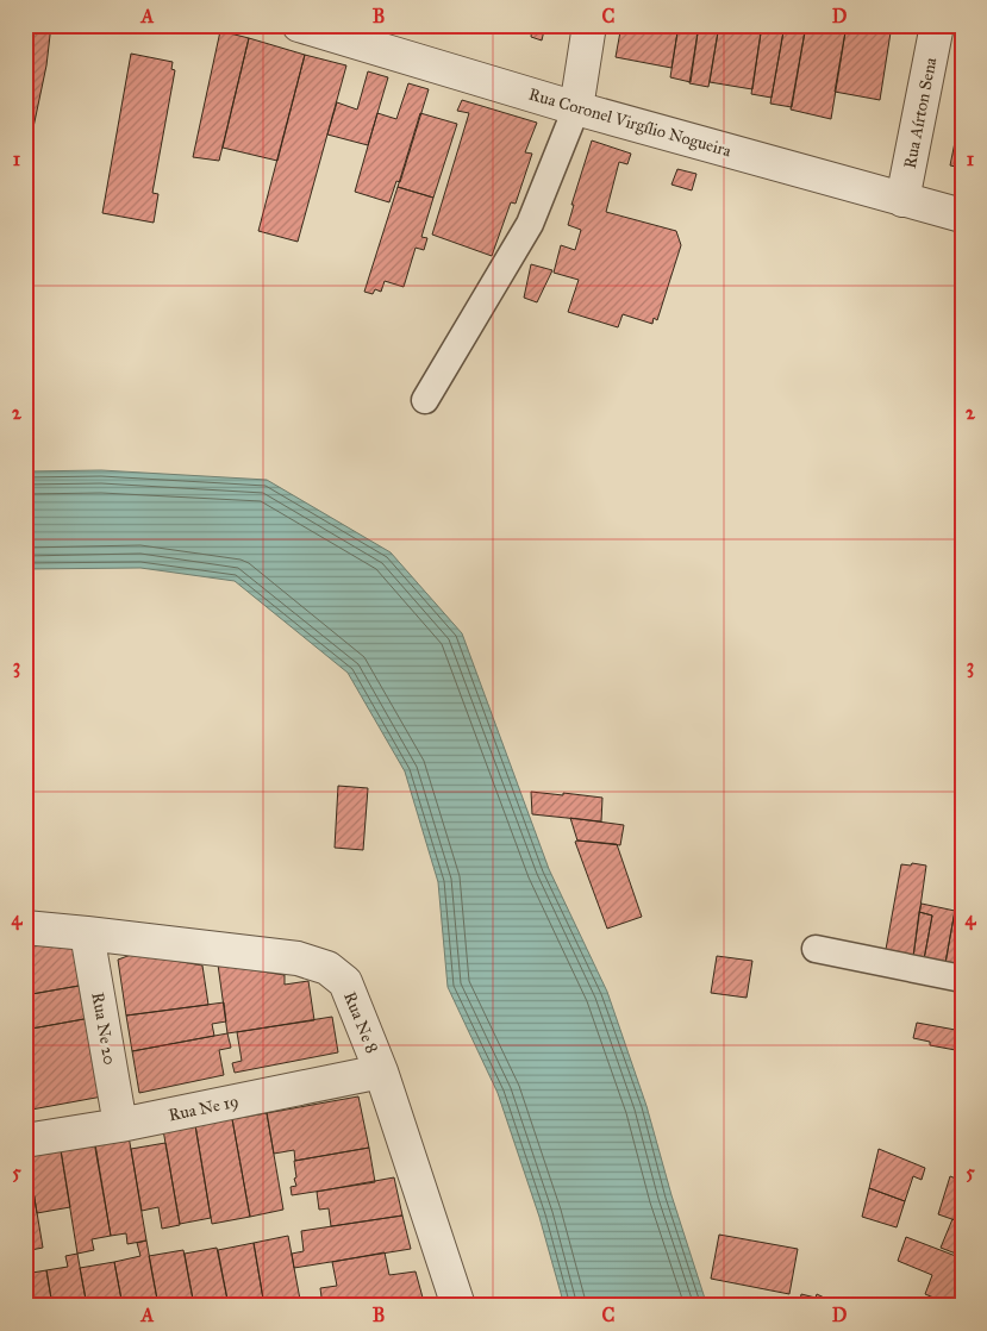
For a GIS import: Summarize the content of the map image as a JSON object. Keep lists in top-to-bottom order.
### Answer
{
  "streets": {
    "street": [
      "Rua Aírton Sena",
      "Rua Coronel Virgílio Nogueira",
      "Rua Ne 8",
      "Rua Ne 20",
      "Rua Ne 19"
    ]
  },
  "crossings": [
    ["Rua Aírton Sena", "Rua Coronel Virgílio Nogueira"],
    ["Rua Ne 8", "Rua Ne 20"],
    ["Rua Ne 8", "Rua Ne 19"],
    ["Rua Ne 20", "Rua Ne 19"]
  ],
  "grid": {
    "columns": [
      "A",
      "B",
      "C",
      "D"
    ],
    "rows": [
      "1",
      "2",
      "3",
      "4",
      "5"
    ]
  }
}
